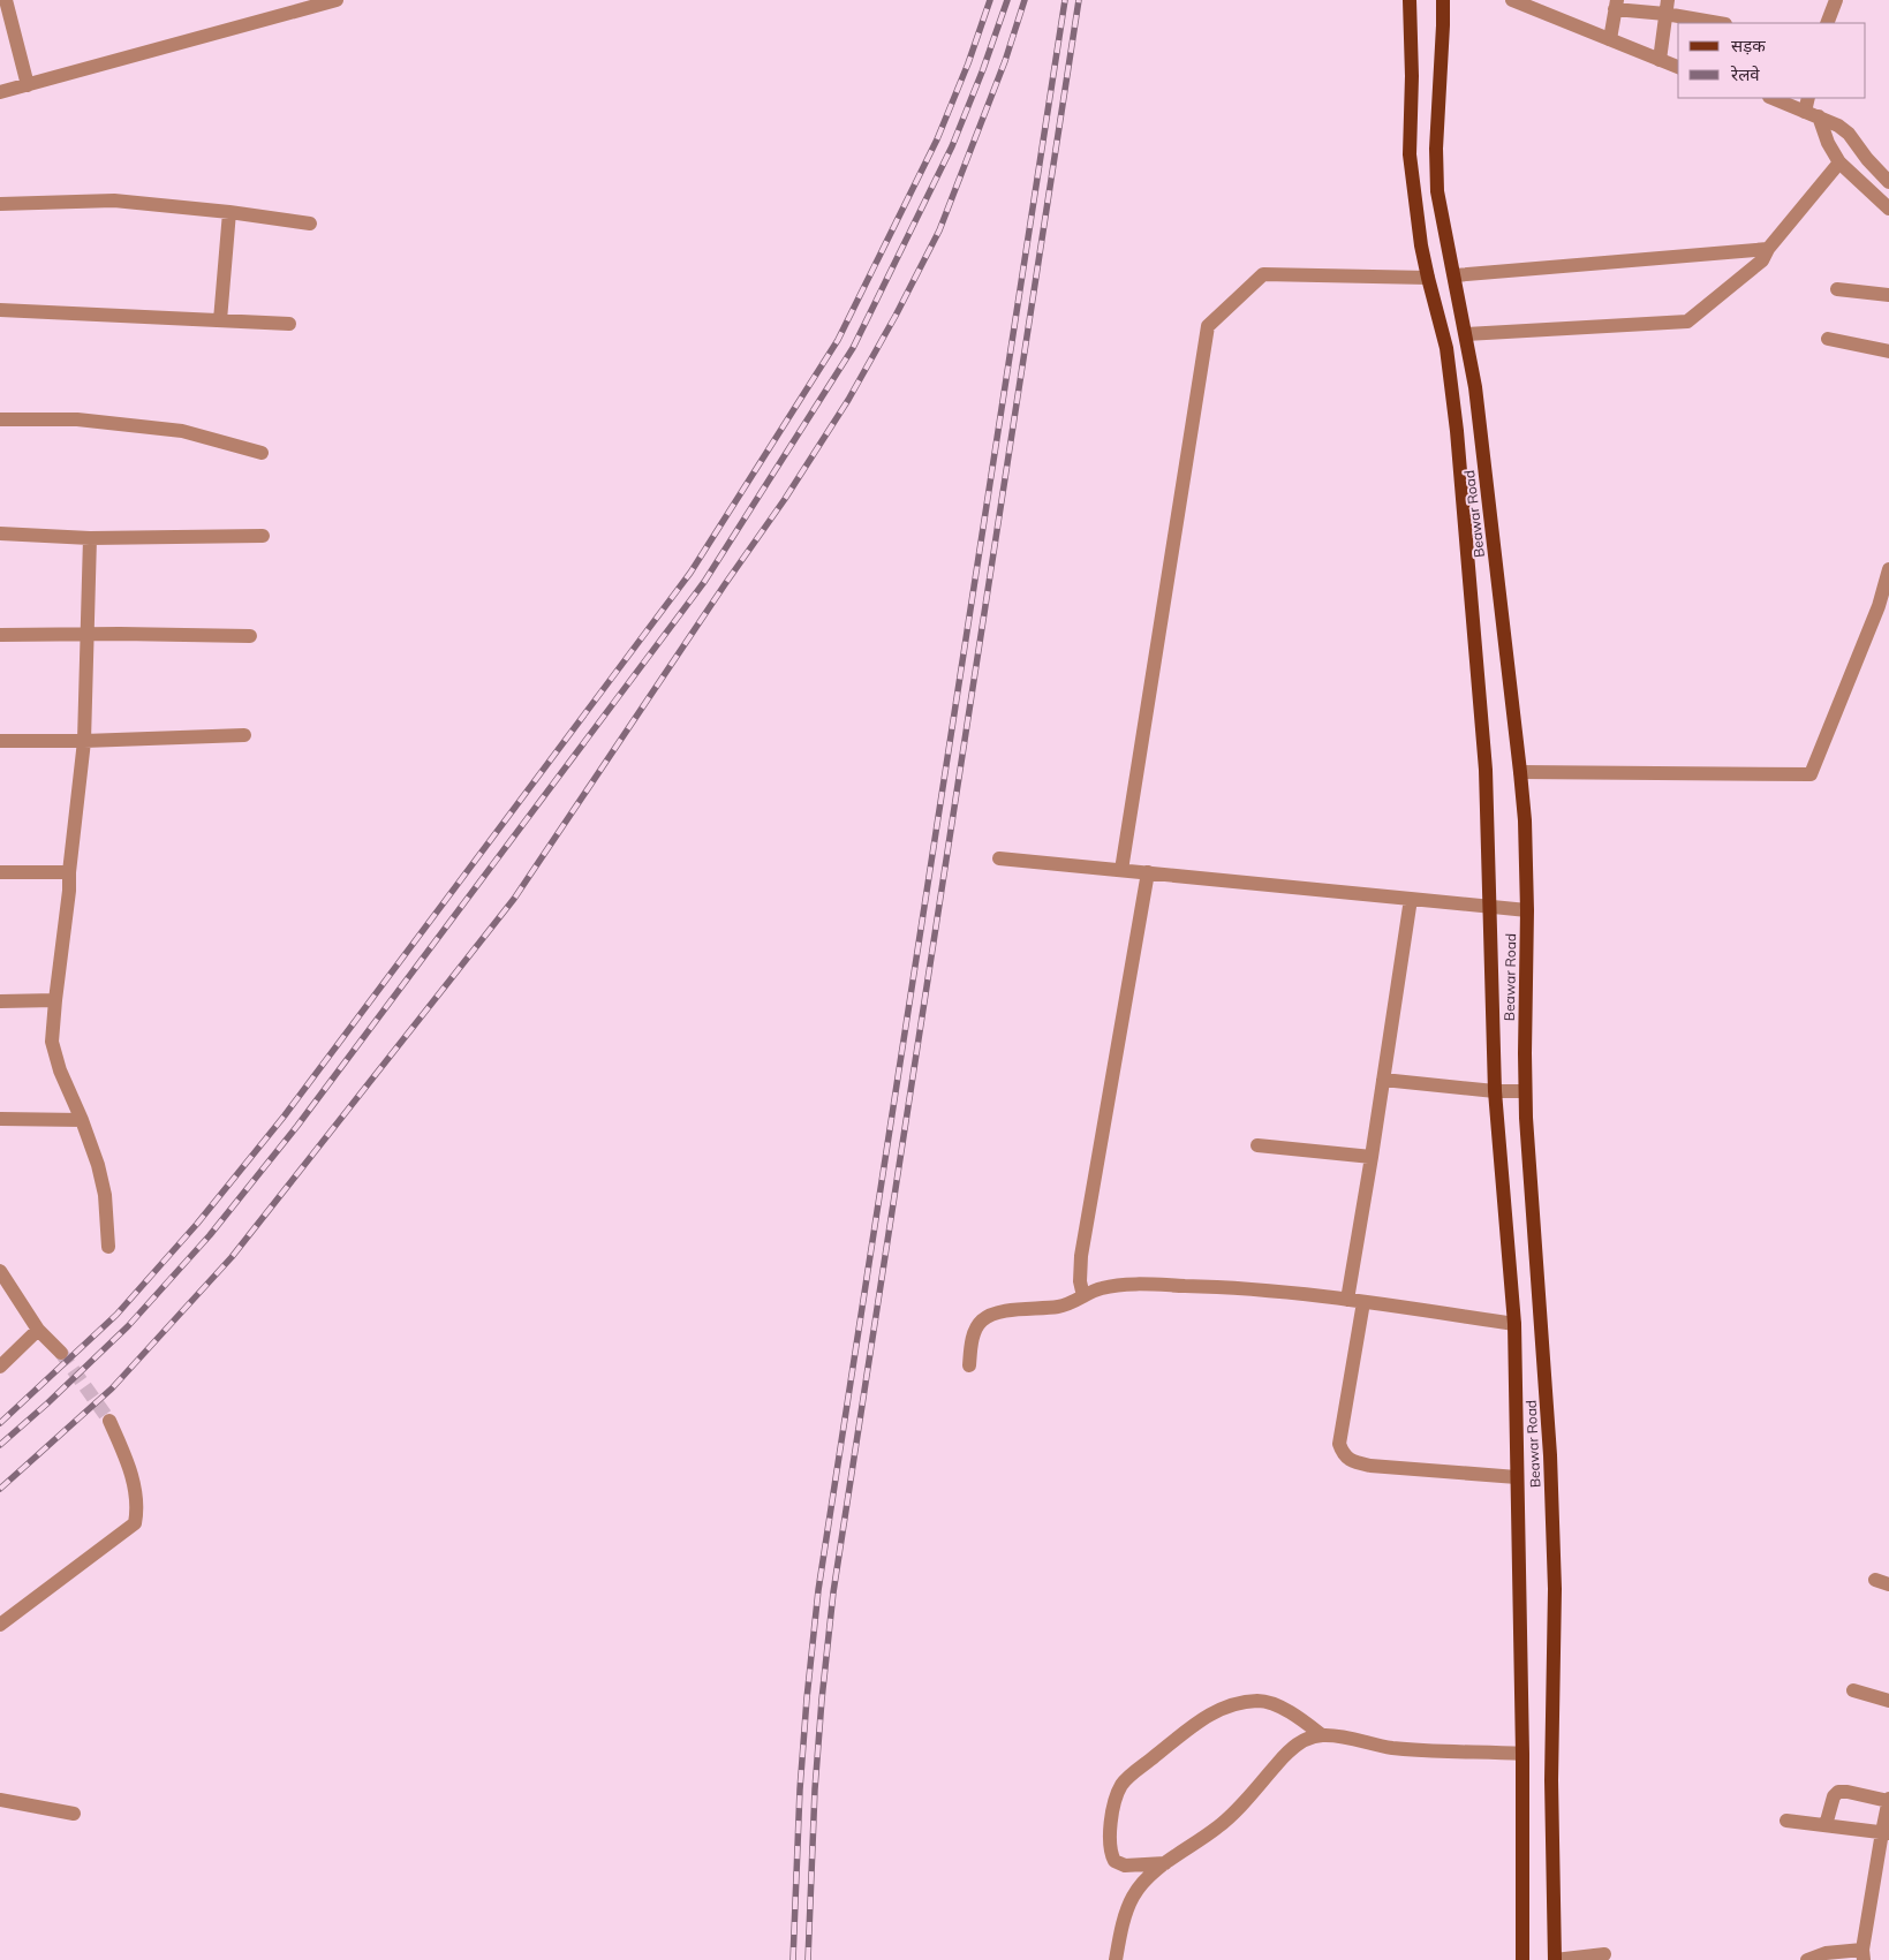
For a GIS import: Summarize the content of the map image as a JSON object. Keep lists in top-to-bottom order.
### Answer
{
  "streets": {
    "main road": ["Beawar Road"]
  },
  "legend": ["सड़क", "रेलवे"]
}
